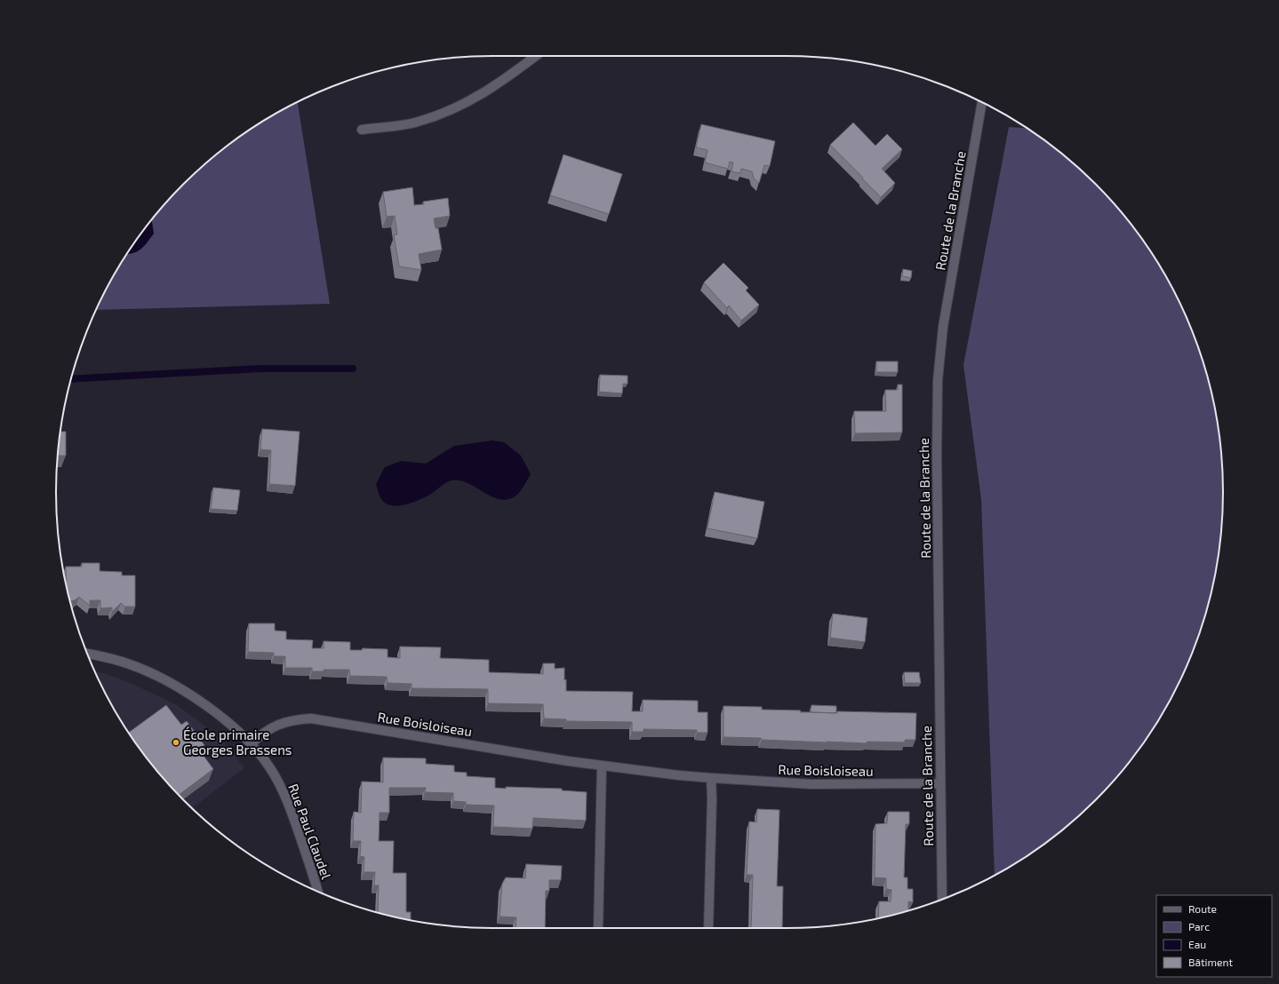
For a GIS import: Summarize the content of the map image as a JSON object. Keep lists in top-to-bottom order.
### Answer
{
  "streets": {
    "street": ["Route de la Branche", "Rue Boisloiseau", "Rue Paul Claudel"]
  },
  "crossings": [
    ["Route de la Branche", "Rue Boisloiseau"],
    ["Rue Boisloiseau", "Rue Paul Claudel"]
  ],
  "places": ["École primaire Georges Brassens"],
  "legend": [
    "Route",
    "Parc",
    "Eau",
    "Bâtiment"
  ]
}
